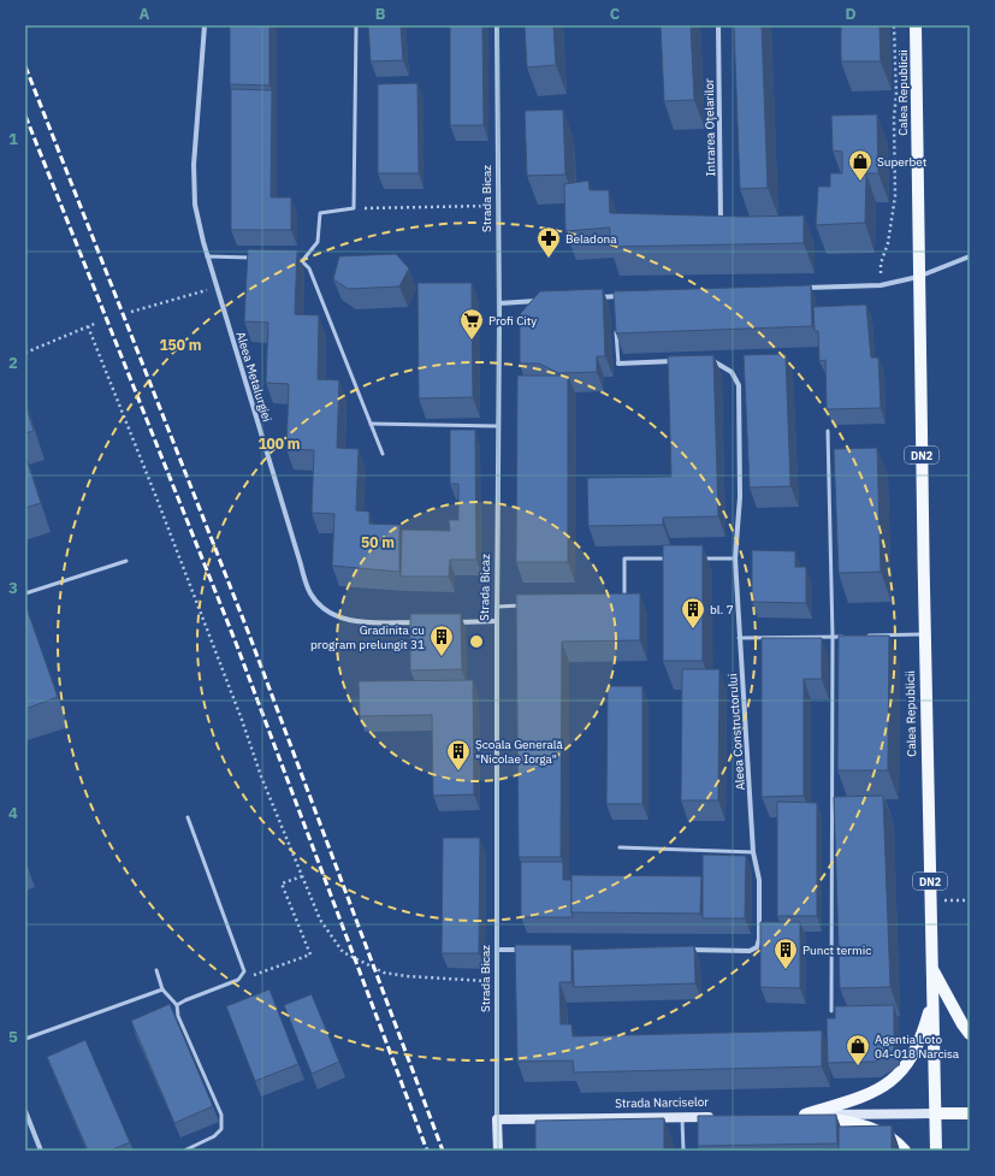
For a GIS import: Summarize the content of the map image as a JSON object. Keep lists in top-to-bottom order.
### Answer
{
  "streets": {
    "main road": ["Calea Republicii", "DN2"],
    "street": [
      "Intrarea Oțelarilor",
      "Strada Bicaz",
      "Aleea Metalurgiei",
      "Aleea Constructorului",
      "Strada Narciselor"
    ]
  },
  "crossings": [
    ["Strada Bicaz", "Strada Narciselor"]
  ],
  "places": {
    "shop": ["Superbet", "Agentia Loto 04-018 Narcisa"],
    "pharmacy": ["Beladona"],
    "supermarket": ["Profi City"],
    "building": [
      "bl. 7",
      "Gradinita cu program prelungit 31",
      "Școala Generală \"Nicolae Iorga\"",
      "Punct termic"
    ]
  },
  "grid": {
    "columns": [
      "A",
      "B",
      "C",
      "D"
    ],
    "rows": [
      "1",
      "2",
      "3",
      "4",
      "5"
    ]
  },
  "rings": ["150 m", "100 m", "50 m"]
}
